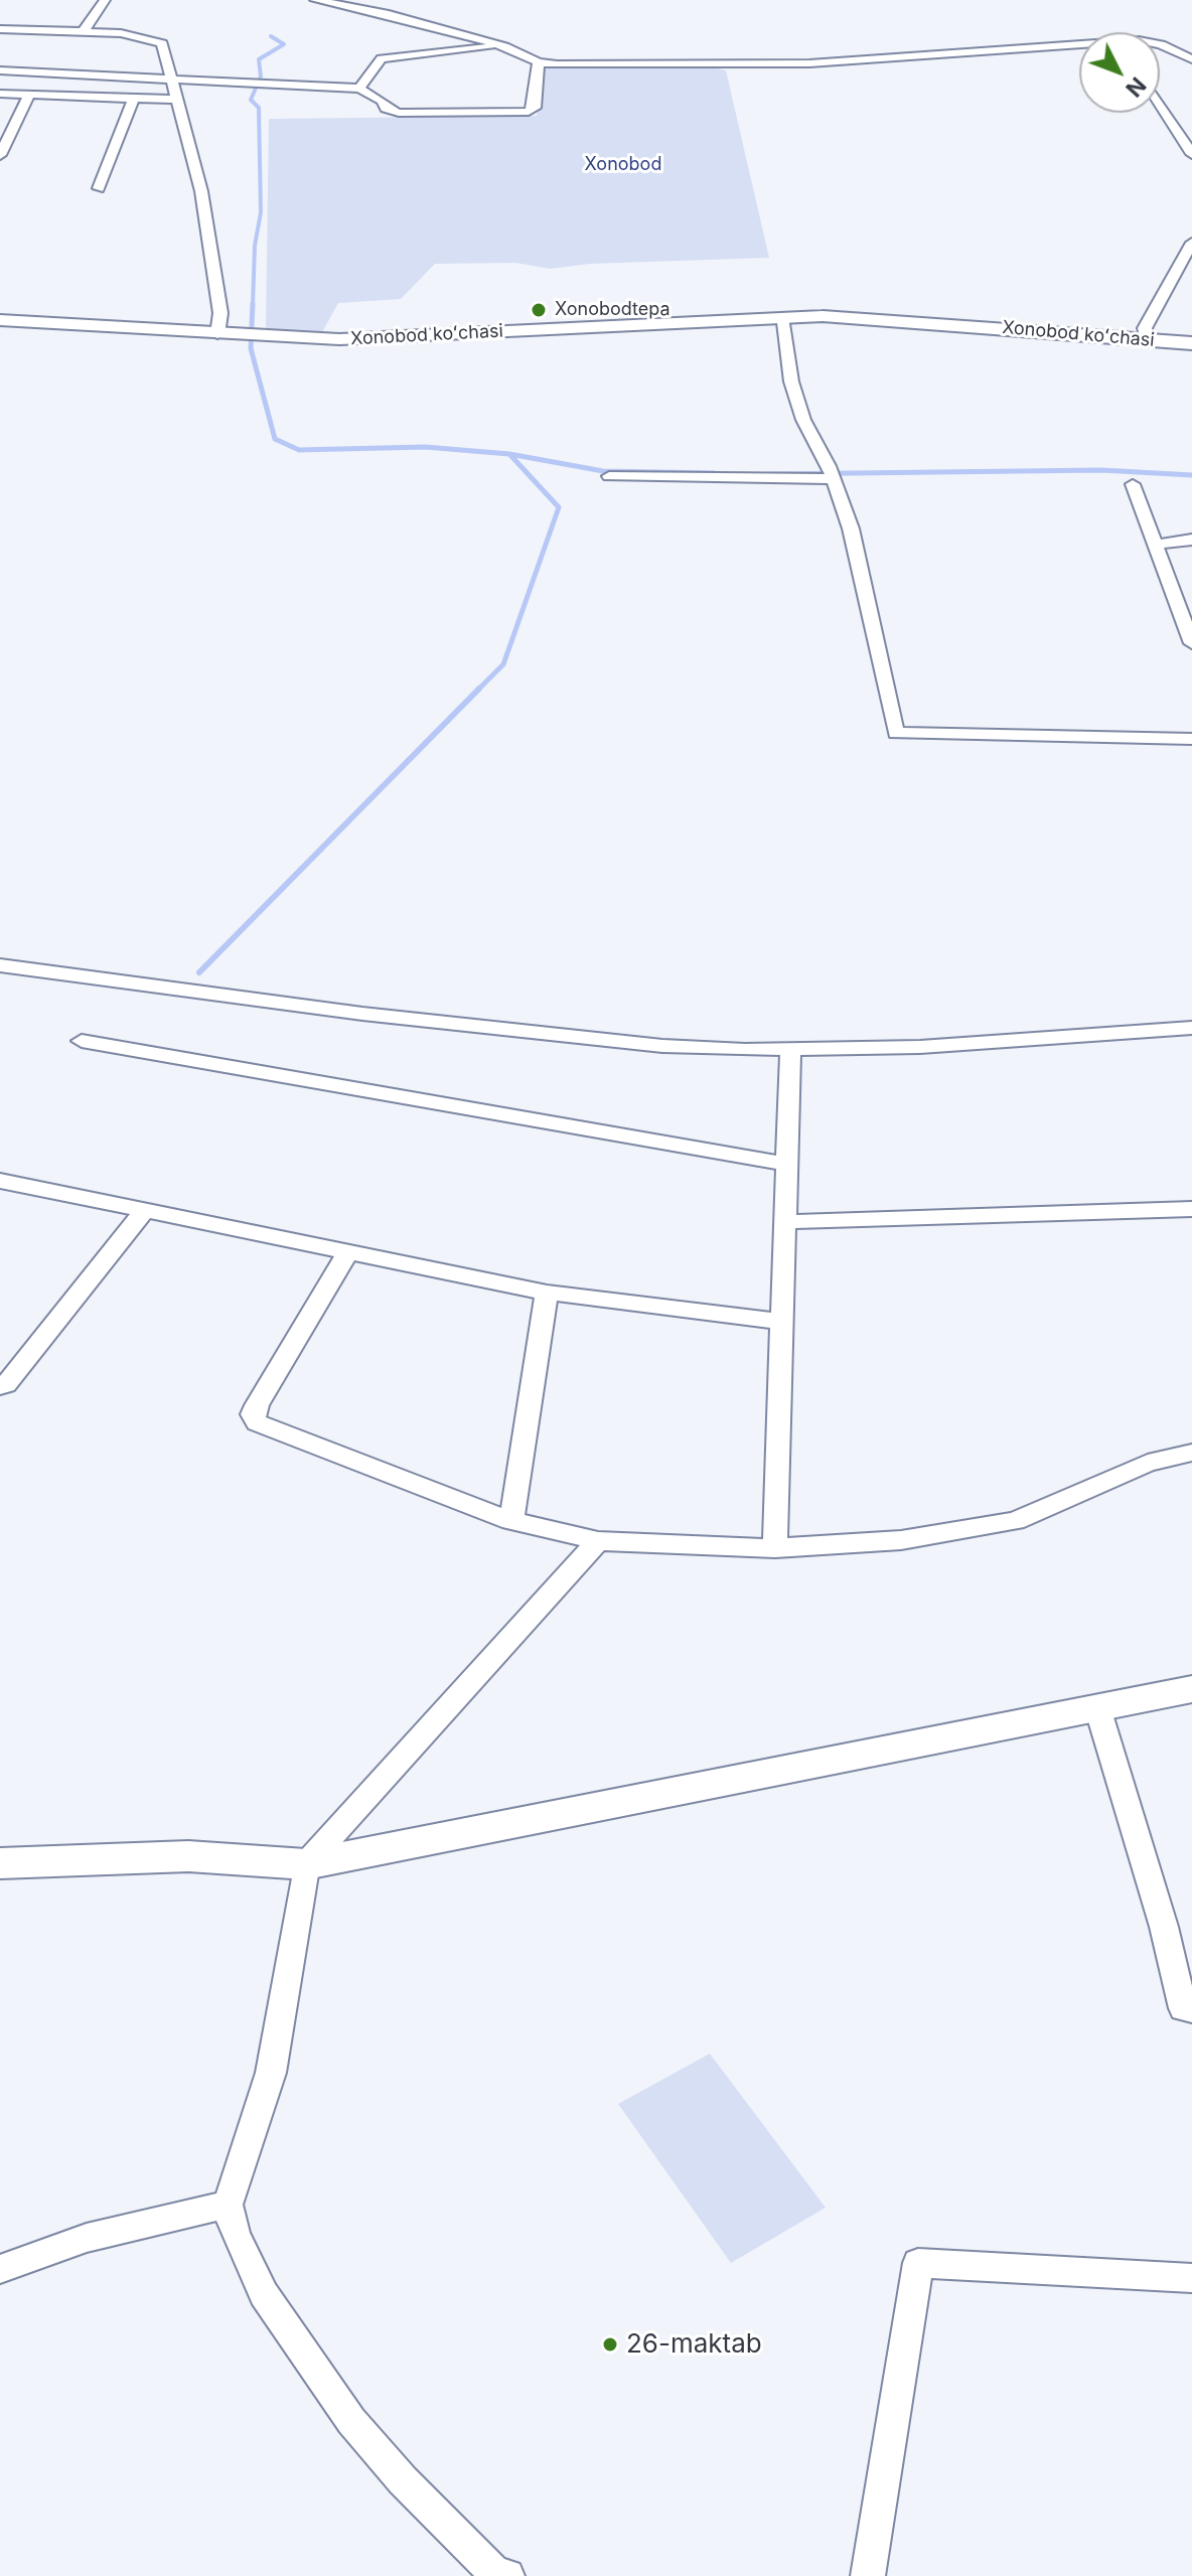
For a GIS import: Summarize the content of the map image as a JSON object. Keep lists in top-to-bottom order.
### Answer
{
  "streets": {
    "main road": ["Xonobod koʻchasi"]
  },
  "parks": ["Xonobod"],
  "places": ["Xonobodtepa", "26-maktab"],
  "north": "bottom right"
}
